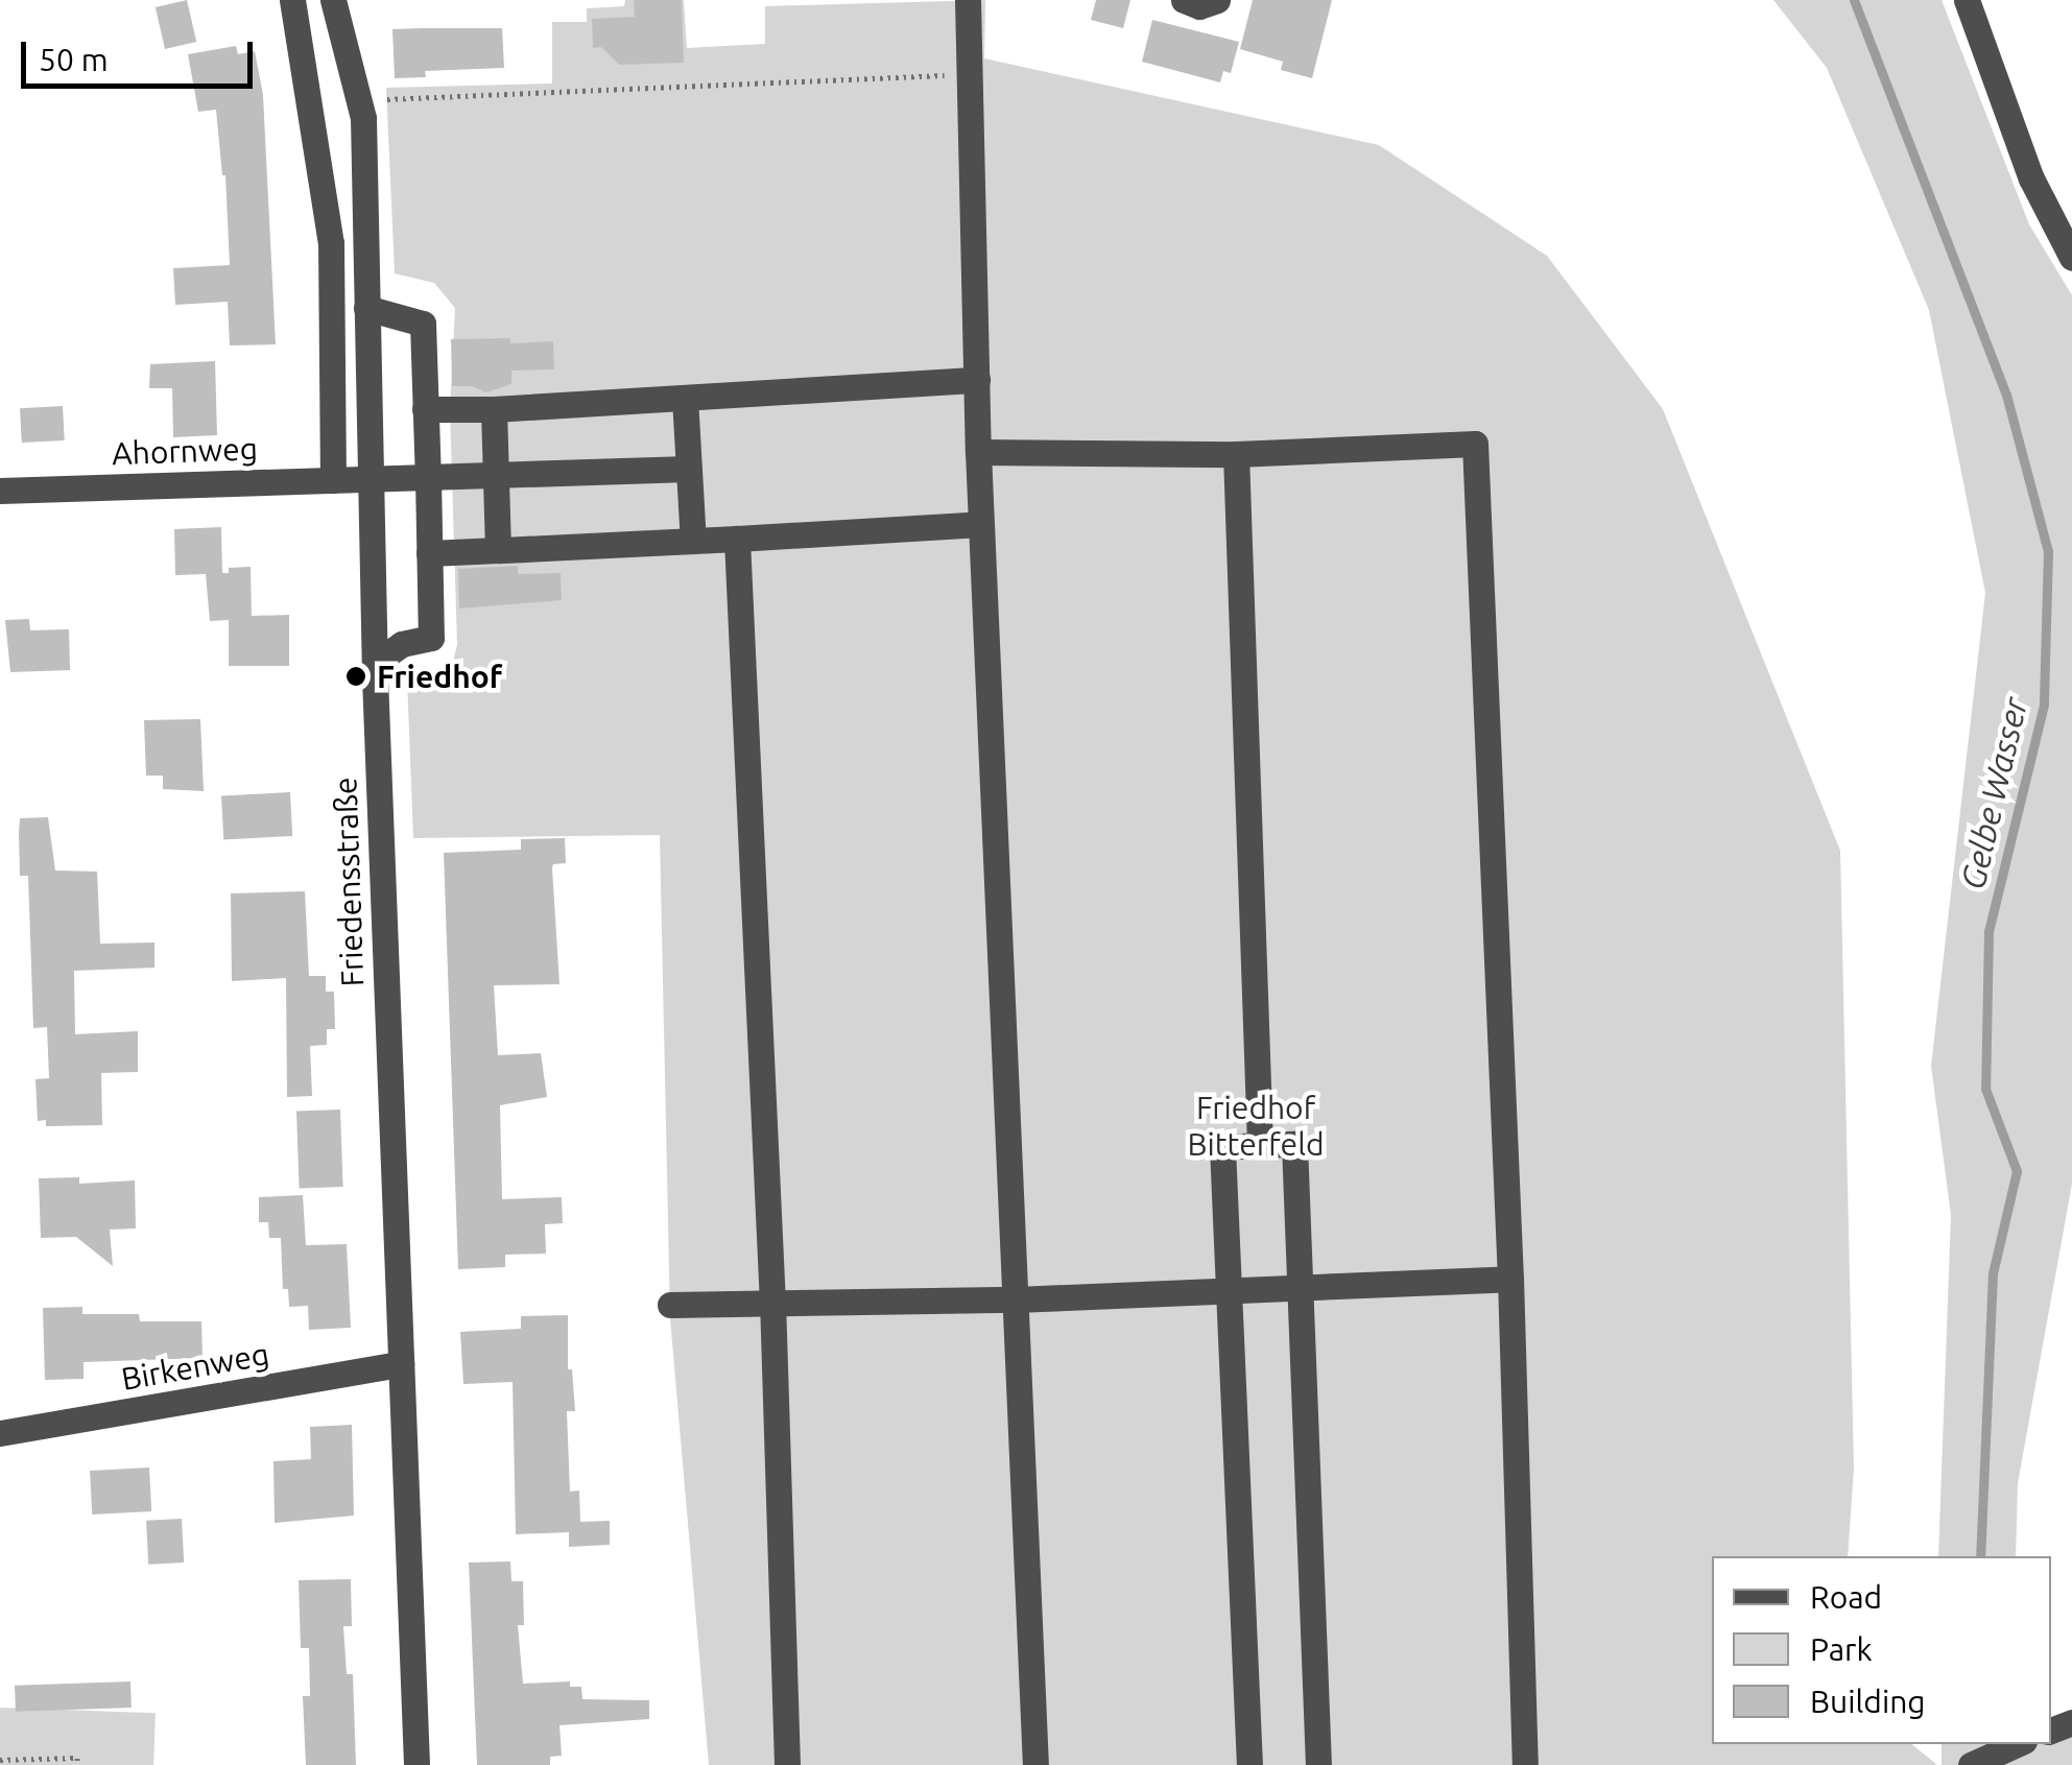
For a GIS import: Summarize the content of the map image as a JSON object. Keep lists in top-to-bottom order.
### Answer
{
  "streets": {
    "street": ["Ahornweg", "Friedensstraße", "Birkenweg"]
  },
  "crossings": [
    ["Ahornweg", "Friedensstraße"],
    ["Friedensstraße", "Birkenweg"]
  ],
  "water": ["Gelbe Wasser"],
  "parks": ["Friedhof Bitterfeld"],
  "places": ["Friedhof"],
  "legend": ["Road", "Park", "Building"],
  "scale_bar": "50 m"
}
